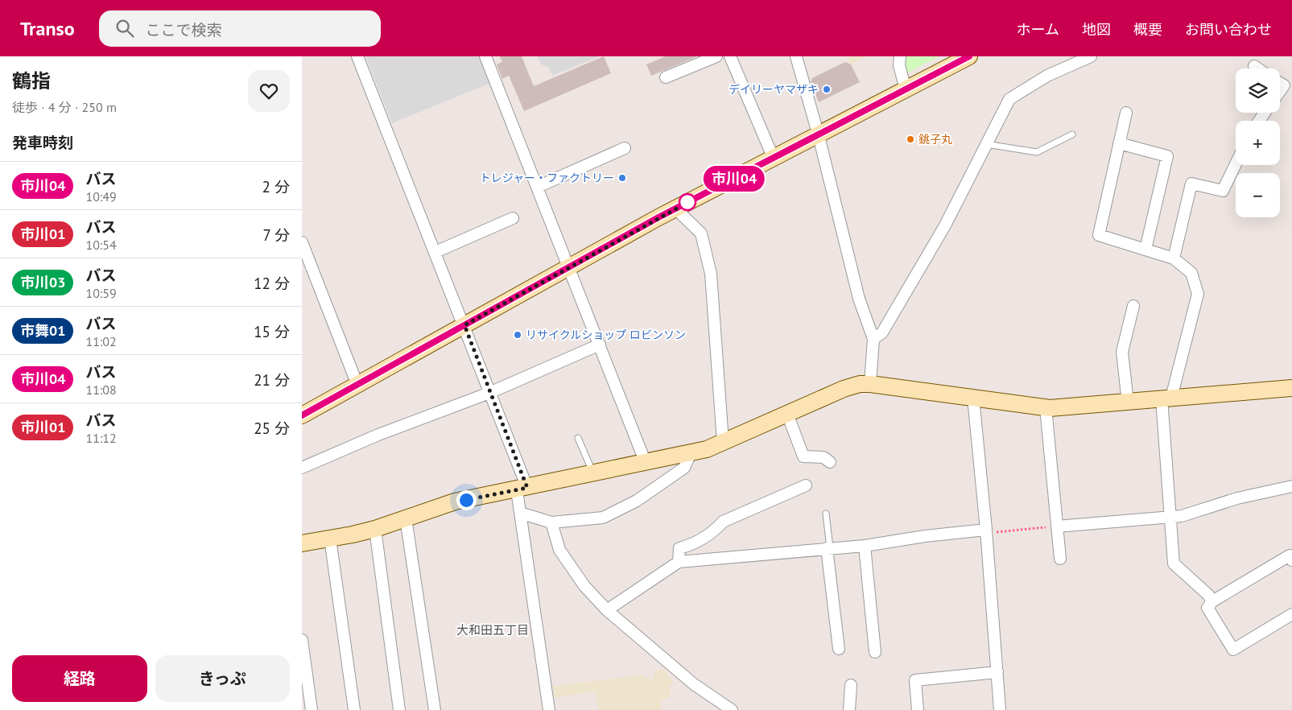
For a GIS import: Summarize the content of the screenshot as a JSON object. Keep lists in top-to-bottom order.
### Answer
{
  "districts": ["大和田五丁目"],
  "places": [
    "デイリーヤマザキ",
    "銚子丸",
    "トレジャー・ファクトリー",
    "リサイクルショップ ロビンソン"
  ],
  "lines": ["bus line 市川04"],
  "page": {
    "header": "Transo",
    "search": "ここで検索",
    "nav": [
      "ホーム",
      "地図",
      "概要",
      "お問い合わせ"
    ],
    "heading": [
      ["鶴指", "徒歩 · 4 分 · 250 m"],
      "発車時刻"
    ],
    "on_map": "市川04",
    "map_buttons": ["+", "−"],
    "list": [
      {
        "mark": "市川04",
        "name": "バス",
        "note": "10:49",
        "value": "2 分"
      },
      {
        "mark": "市川01",
        "name": "バス",
        "note": "10:54",
        "value": "7 分"
      },
      {
        "mark": "市川03",
        "name": "バス",
        "note": "10:59",
        "value": "12 分"
      },
      {
        "mark": "市舞01",
        "name": "バス",
        "note": "11:02",
        "value": "15 分"
      },
      {
        "mark": "市川04",
        "name": "バス",
        "note": "11:08",
        "value": "21 分"
      },
      {
        "mark": "市川01",
        "name": "バス",
        "note": "11:12",
        "value": "25 分"
      }
    ],
    "buttons": ["経路", "きっぷ"]
  }
}
